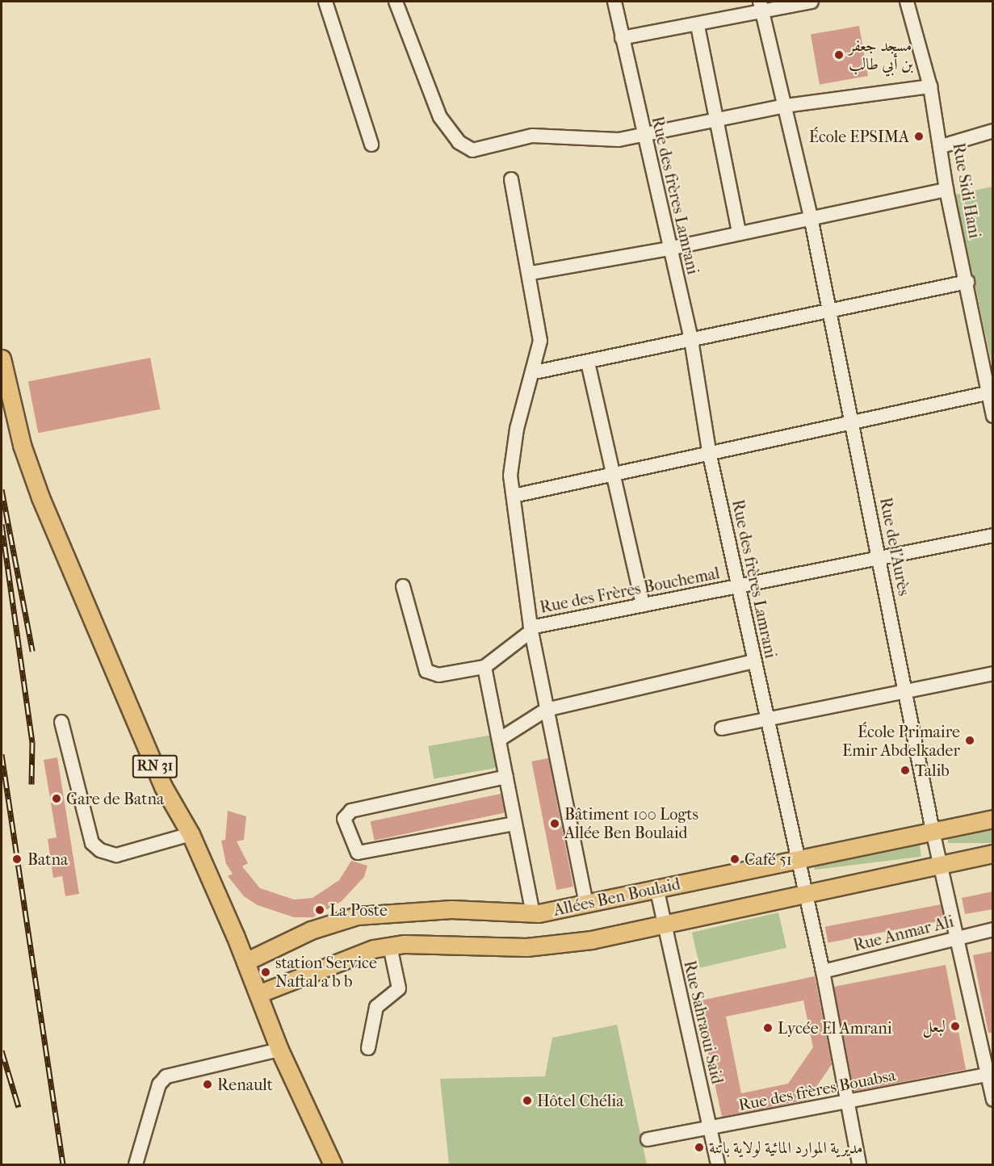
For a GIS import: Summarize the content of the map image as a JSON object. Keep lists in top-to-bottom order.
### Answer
{
  "streets": {
    "main road": ["RN 31", "Allées Ben Boulaid"],
    "street": [
      "Rue Sidi Hani",
      "Rue des frères Lamrani",
      "Rue de l'Aurès",
      "Rue des Frères Bouchemal",
      "Rue Anmar Ali",
      "Rue Sahraoui Said",
      "Rue des frères Bouabsa"
    ]
  },
  "crossings": [
    ["Rue des frères Lamrani", "Rue des Frères Bouchemal"],
    ["Rue des frères Lamrani", "Allées Ben Boulaid"],
    ["Rue des frères Lamrani", "Rue Anmar Ali"],
    ["Rue des frères Lamrani", "Rue des frères Bouabsa"],
    ["Rue de l'Aurès", "Rue des Frères Bouchemal"],
    ["Rue de l'Aurès", "Allées Ben Boulaid"],
    ["Rue de l'Aurès", "Rue Anmar Ali"],
    ["Rue de l'Aurès", "Rue des frères Bouabsa"],
    ["RN 31", "Allées Ben Boulaid"],
    ["Allées Ben Boulaid", "Rue Sahraoui Said"],
    ["Rue Sahraoui Said", "Rue des frères Bouabsa"]
  ],
  "places": [
    "مسجد جعفر بن أبي طالب",
    "École EPSIMA",
    "École Primaire Emir Abdelkader",
    "Talib",
    "Gare de Batna",
    "Bâtiment 100 Logts Allée Ben Boulaid",
    "Batna",
    "Café 51",
    "La Poste",
    "station Service Naftal a b b",
    "لبعل",
    "Lycée El Amrani",
    "Renault",
    "Hôtel Chélia",
    "مديرية الموارد المائية لولاية باتنة"
  ]
}
